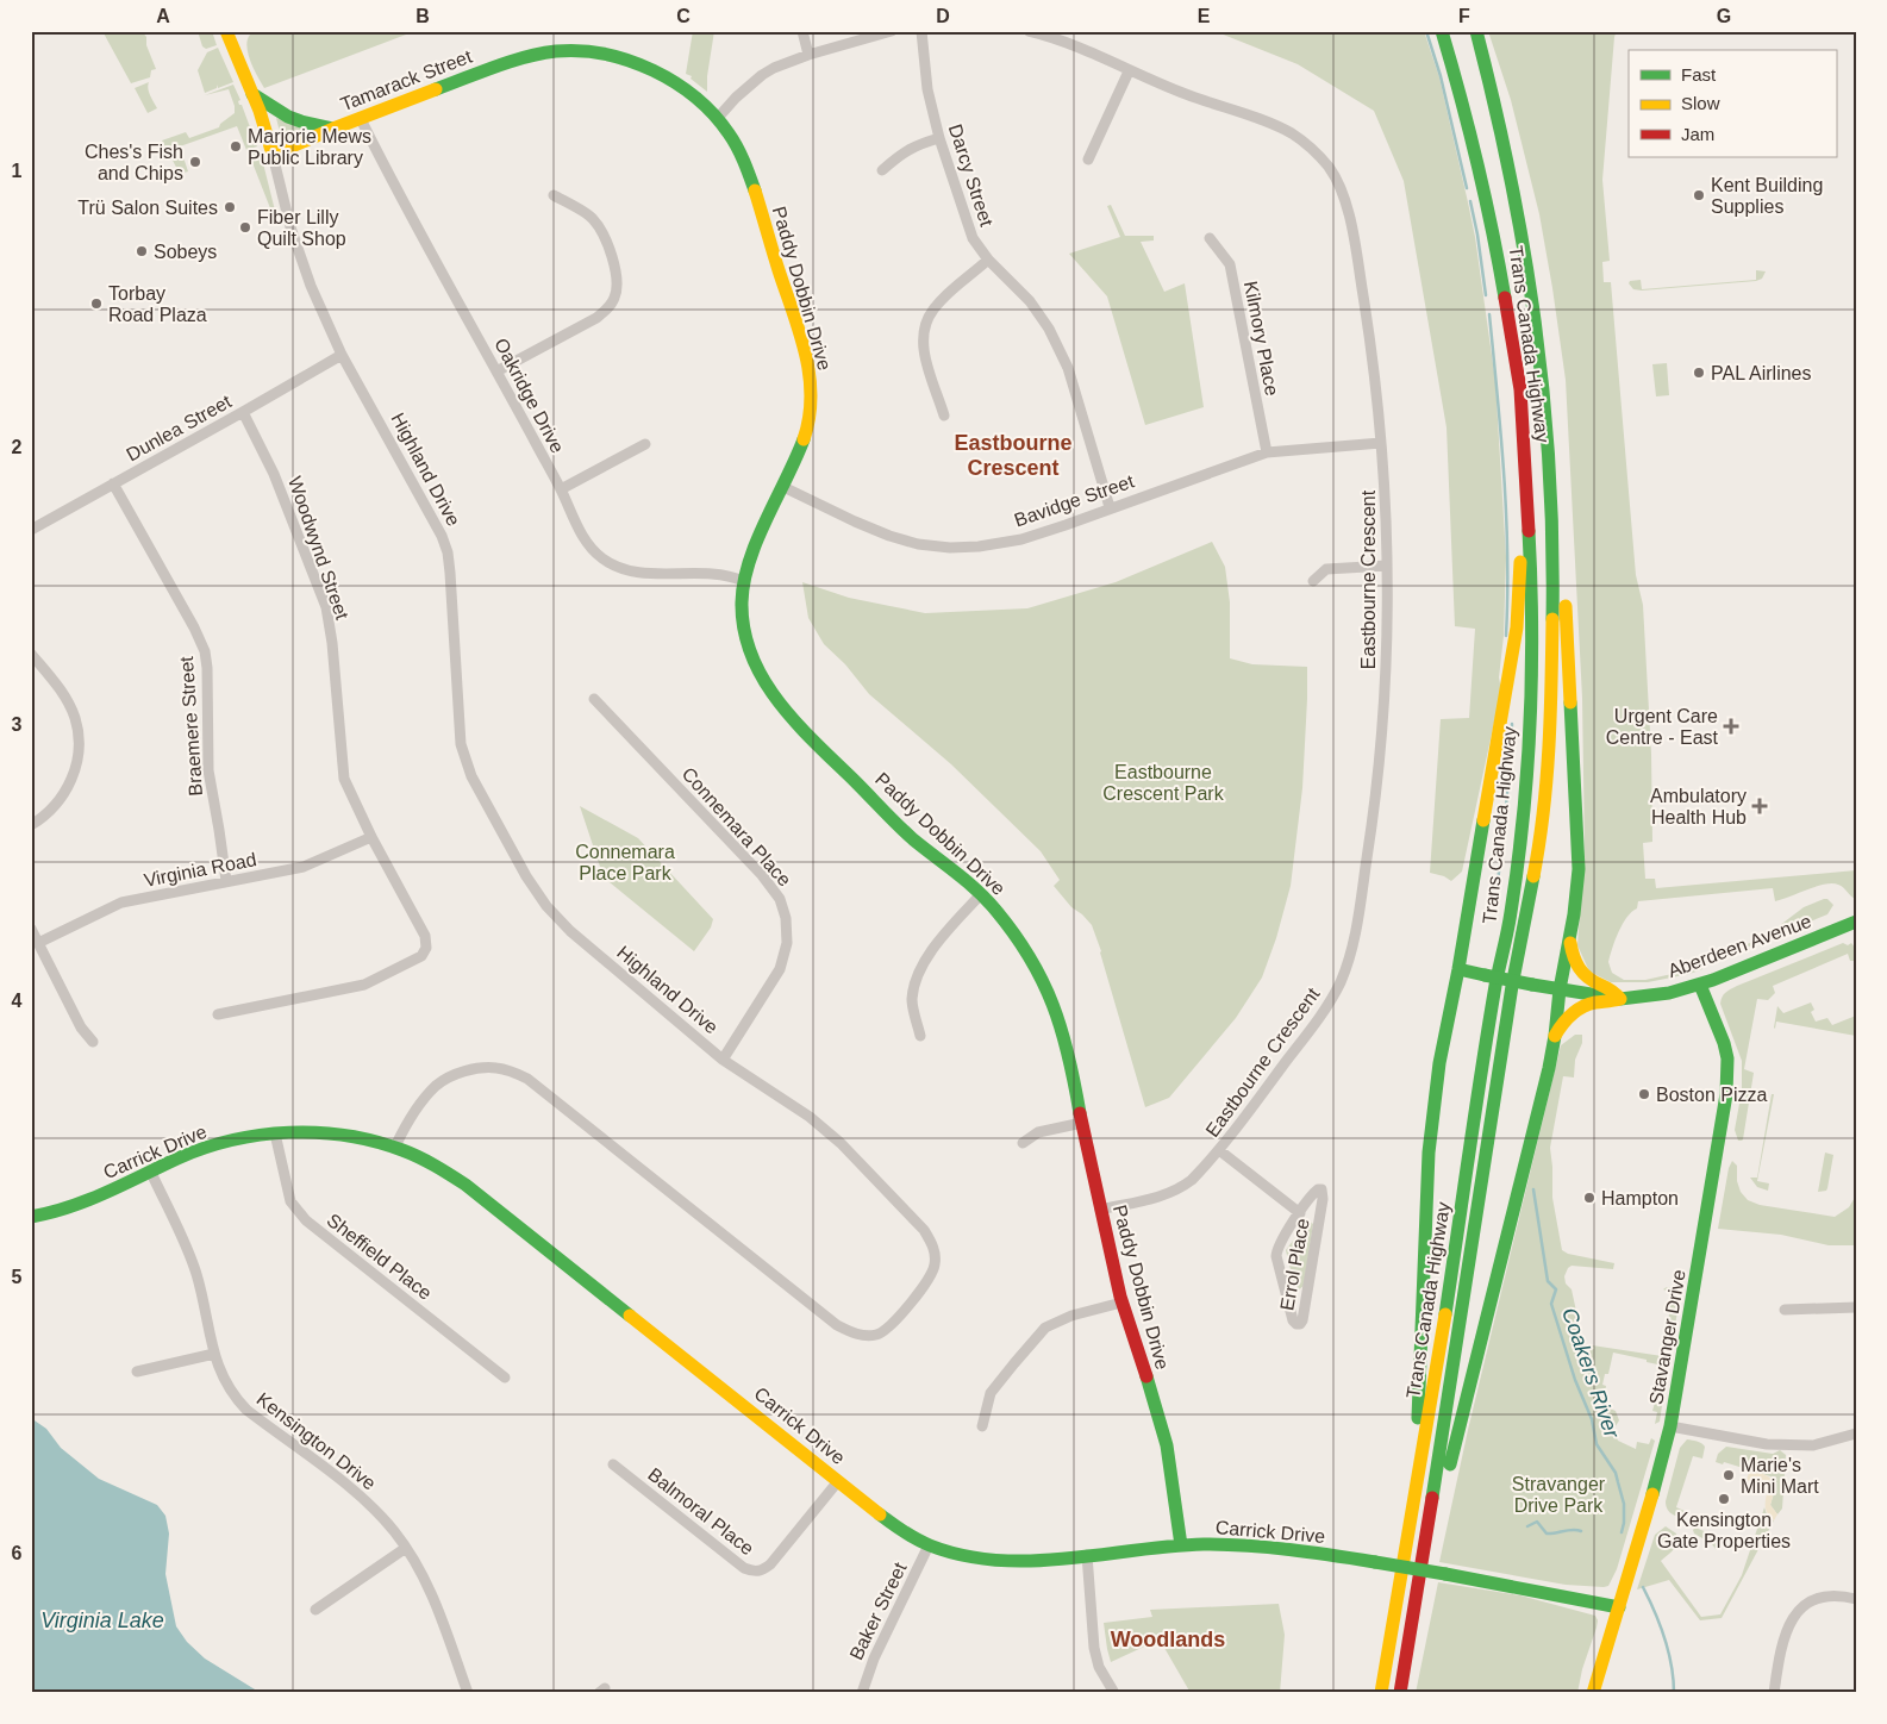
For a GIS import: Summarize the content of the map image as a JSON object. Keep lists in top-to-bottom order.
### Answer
{
  "streets": {
    "main road": [
      "Tamarack Street",
      "Paddy Dobbin Drive",
      "Trans Canada Highway",
      "Highland Drive",
      "Aberdeen Avenue",
      "Carrick Drive",
      "Stavanger Drive"
    ],
    "street": [
      "Darcy Street",
      "Kilmory Place",
      "Oakridge Drive",
      "Dunlea Street",
      "Bavidge Street",
      "Woodwynd Street",
      "Eastbourne Crescent",
      "Braemere Street",
      "Connemara Place",
      "Virginia Road",
      "Sheffield Place",
      "Errol Place",
      "Kensington Drive",
      "Balmoral Place",
      "Baker Street"
    ]
  },
  "crossings": [
    ["Tamarack Street", "Paddy Dobbin Drive"],
    ["Tamarack Street", "Oakridge Drive"],
    ["Tamarack Street", "Highland Drive"],
    ["Darcy Street", "Bavidge Street"],
    ["Paddy Dobbin Drive", "Oakridge Drive"],
    ["Paddy Dobbin Drive", "Bavidge Street"],
    ["Paddy Dobbin Drive", "Eastbourne Crescent"],
    ["Paddy Dobbin Drive", "Carrick Drive"],
    ["Kilmory Place", "Bavidge Street"],
    ["Dunlea Street", "Highland Drive"],
    ["Dunlea Street", "Woodwynd Street"],
    ["Dunlea Street", "Braemere Street"],
    ["Highland Drive", "Connemara Place"],
    ["Highland Drive", "Carrick Drive"],
    ["Bavidge Street", "Eastbourne Crescent"],
    ["Woodwynd Street", "Virginia Road"],
    ["Eastbourne Crescent", "Errol Place"],
    ["Braemere Street", "Virginia Road"],
    ["Aberdeen Avenue", "Stavanger Drive"],
    ["Carrick Drive", "Sheffield Place"],
    ["Carrick Drive", "Stavanger Drive"],
    ["Carrick Drive", "Kensington Drive"],
    ["Carrick Drive", "Balmoral Place"],
    ["Carrick Drive", "Baker Street"]
  ],
  "districts": ["Eastbourne Crescent", "Woodlands"],
  "water": ["Coakers River", "Virginia Lake"],
  "parks": ["Eastbourne Crescent Park", "Connemara Place Park", "Stravanger Drive Park"],
  "places": {
    "other": [
      "Marjorie Mews Public Library",
      "Ches's Fish and Chips",
      "Kent Building Supplies",
      "Trü Salon Suites",
      "Fiber Lilly Quilt Shop",
      "Sobeys",
      "Torbay Road Plaza",
      "PAL Airlines",
      "Boston Pizza",
      "Hampton",
      "Marie's Mini Mart",
      "Kensington Gate Properties"
    ],
    "health": ["Urgent Care Centre - East", "Ambulatory Health Hub"]
  },
  "legend": ["Fast", "Slow", "Jam"],
  "grid": {
    "columns": [
      "A",
      "B",
      "C",
      "D",
      "E",
      "F",
      "G"
    ],
    "rows": [
      "1",
      "2",
      "3",
      "4",
      "5",
      "6"
    ]
  }
}
